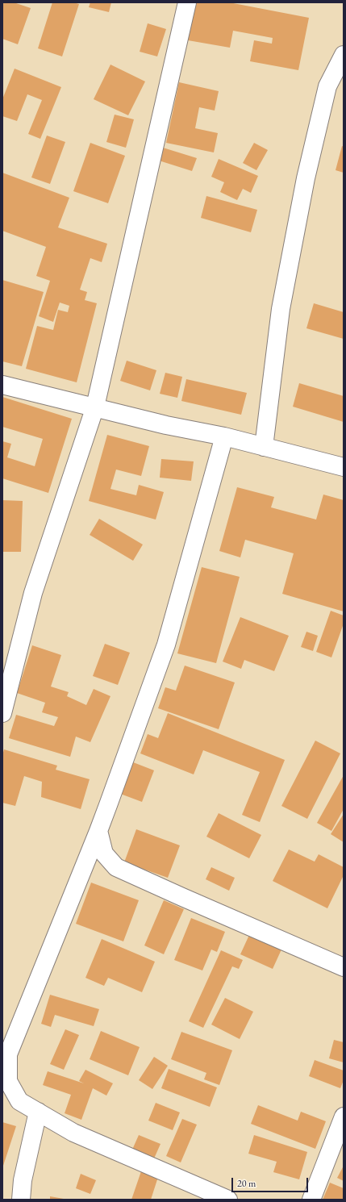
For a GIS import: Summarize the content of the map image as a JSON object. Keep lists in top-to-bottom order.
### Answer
{
  "scale_bar": "20 m"
}
